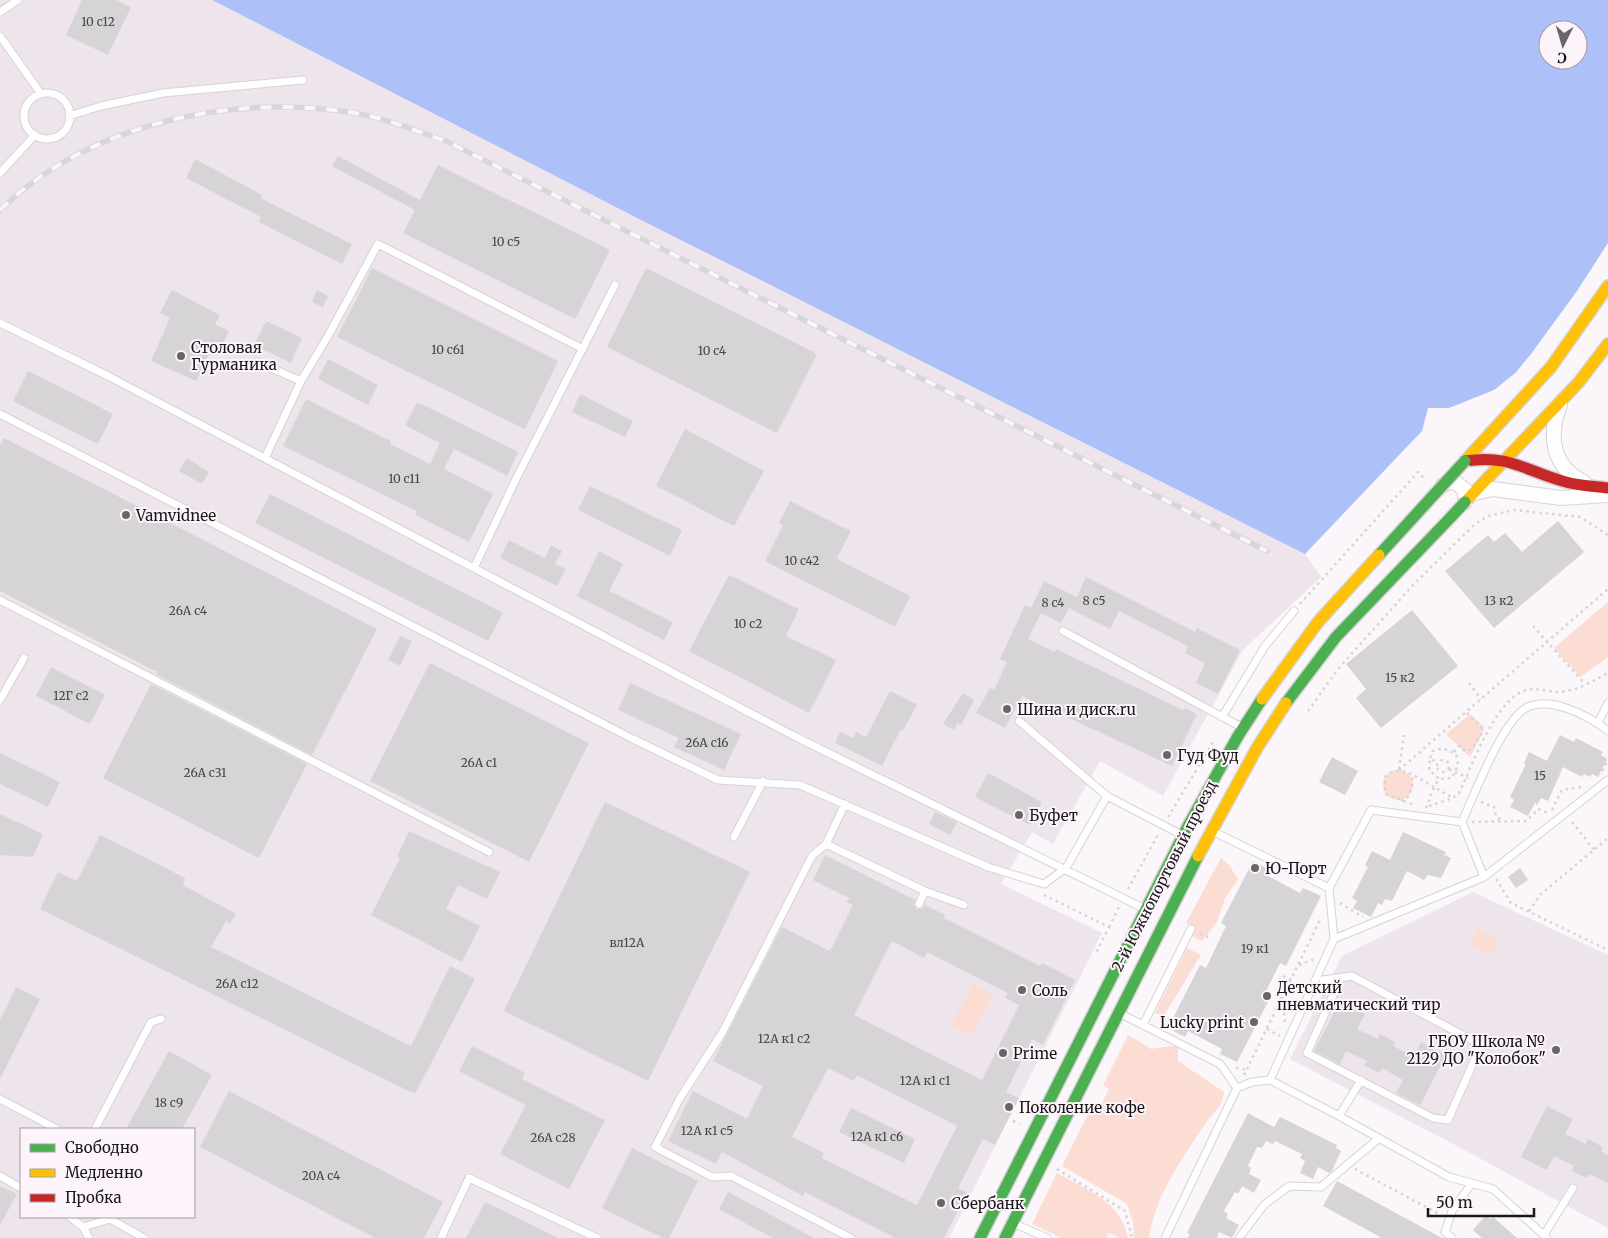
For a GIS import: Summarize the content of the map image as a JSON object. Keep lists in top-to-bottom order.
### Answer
{
  "streets": {
    "main road": ["2-й Южнопортовый проезд"]
  },
  "places": [
    "Столовая Гурманика",
    "Vamvidnee",
    "Шина и диск.ru",
    "Гуд Фуд",
    "Буфет",
    "Ю-Порт",
    "Соль",
    "Детский пневматический тир",
    "Lucky print",
    "ГБОУ Школа № 2129 ДО \"Колобок\"",
    "Prime",
    "Поколение кофе",
    "Сбербанк"
  ],
  "house_numbers": [
    "10 с12",
    "10 с5",
    "10 с61",
    "10 с4",
    "10 с11",
    "10 с42",
    "8 с5",
    "13 к2",
    "8 с4",
    "26А с4",
    "10 с2",
    "15 к2",
    "12Г с2",
    "26А с16",
    "26А с1",
    "26А с31",
    "15",
    "вл12А",
    "19 к1",
    "26А с12",
    "12А к1 с2",
    "12А к1 с1",
    "18 с9",
    "12А к1 с5",
    "12А к1 с6",
    "26А с28",
    "20А с4"
  ],
  "legend": ["Свободно", "Медленно", "Пробка"],
  "scale_bar": "50 m",
  "north": "bottom"
}
